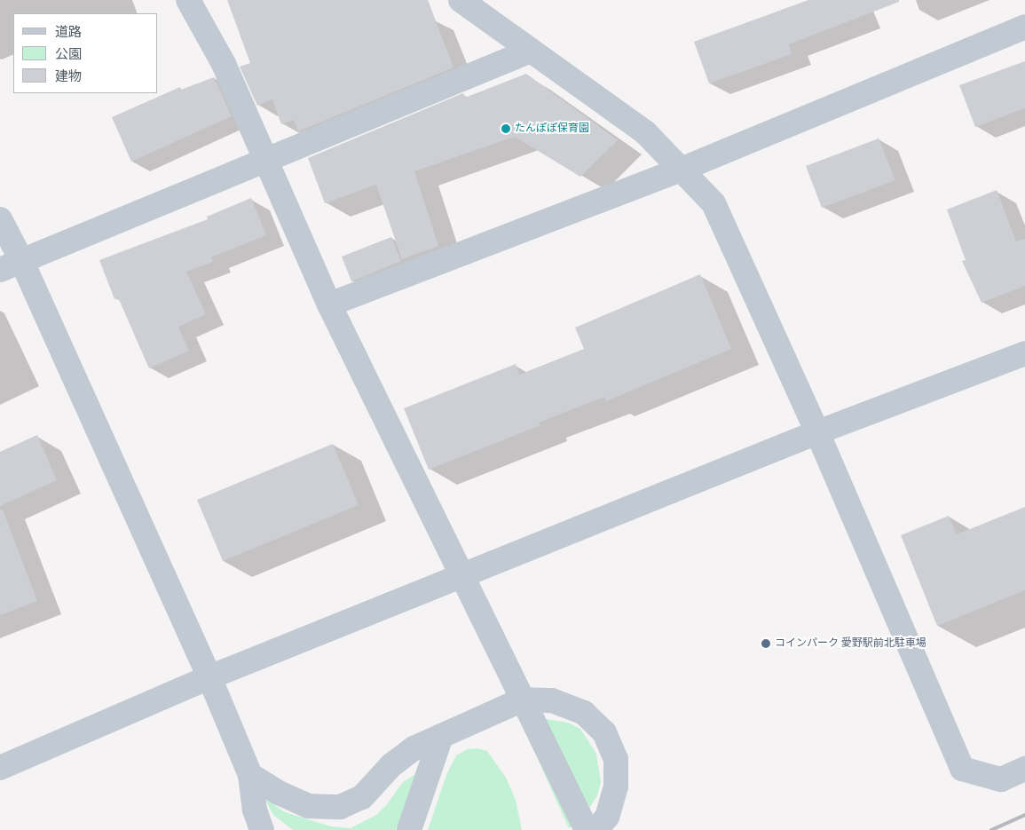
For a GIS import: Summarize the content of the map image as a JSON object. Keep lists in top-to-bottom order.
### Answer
{
  "places": ["たんぽぽ保育園", "コインパーク 愛野駅前北駐車場"],
  "legend": ["道路", "公園", "建物"]
}
